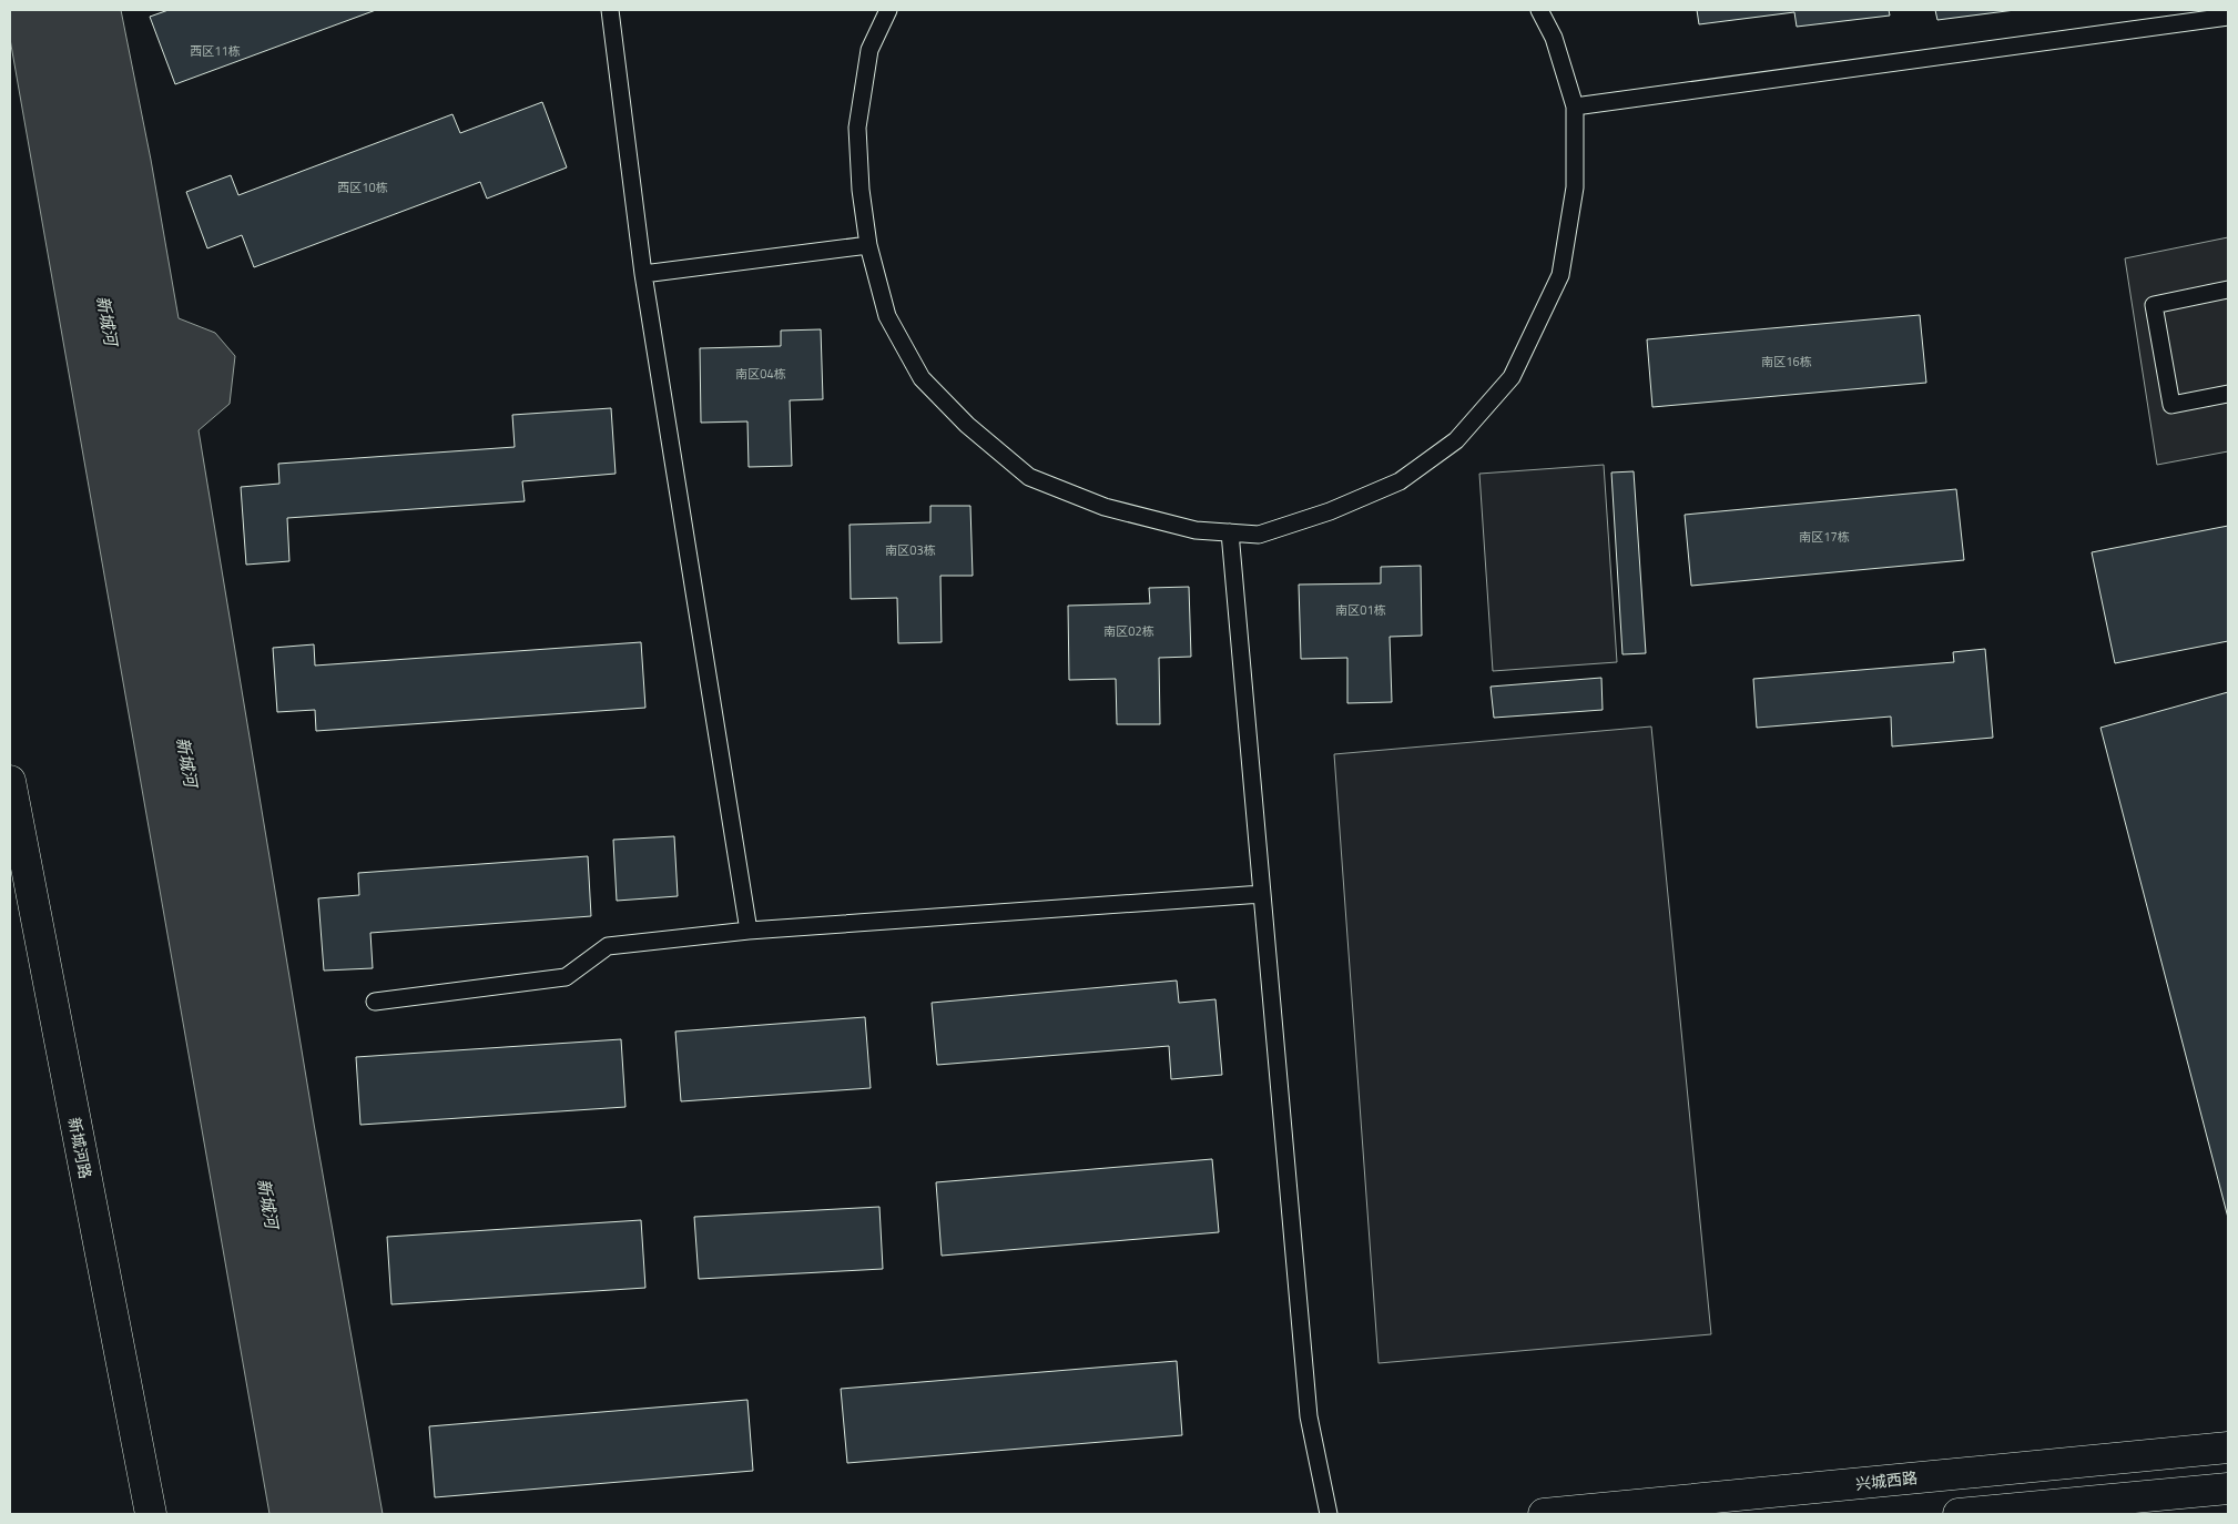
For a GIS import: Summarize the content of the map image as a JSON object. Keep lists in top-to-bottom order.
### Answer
{
  "streets": {
    "street": ["新城河路", "兴城西路"]
  },
  "water": ["新城河"],
  "house_numbers": [
    "西区11栋",
    "西区10栋",
    "南区16栋",
    "南区04栋",
    "南区17栋",
    "南区03栋",
    "南区01栋",
    "南区02栋"
  ]
}
